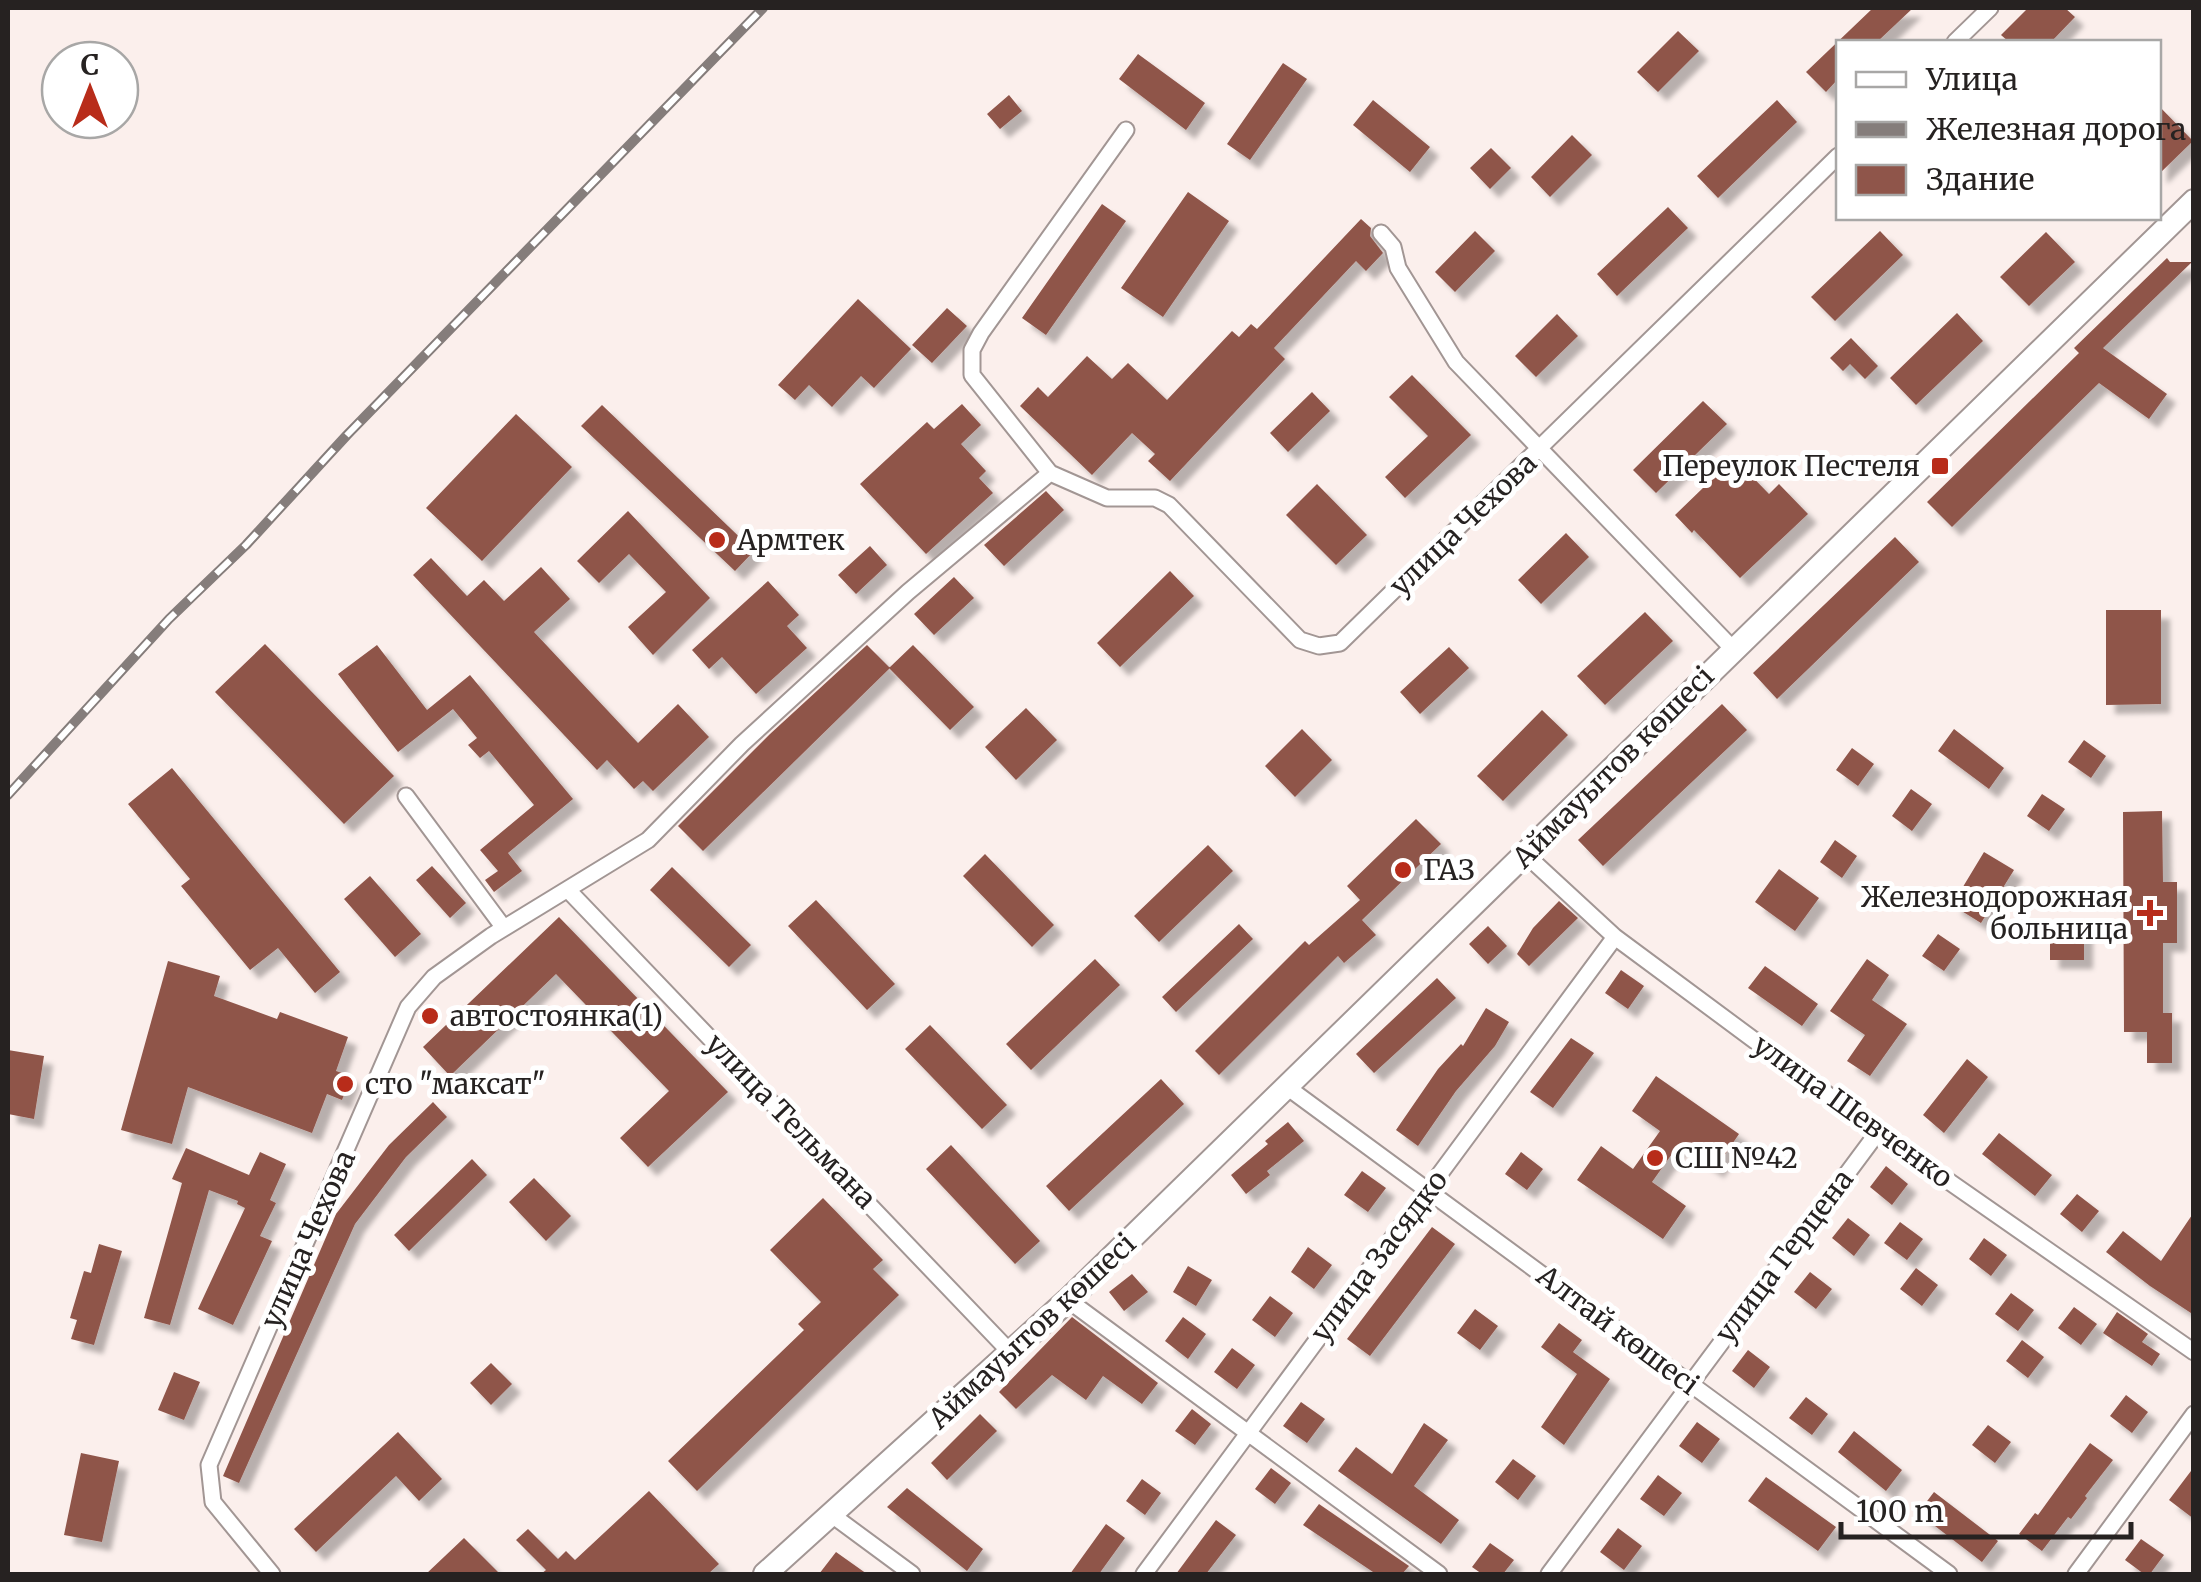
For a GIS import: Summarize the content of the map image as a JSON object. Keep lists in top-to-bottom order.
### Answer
{
  "streets": {
    "street": [
      "улица Чехова",
      "Аймауытов көшесі",
      "улица Шевченко",
      "улица Тельмана",
      "улица Засядко",
      "улица Герцена",
      "Алтай көшесі"
    ]
  },
  "crossings": [
    ["улица Чехова", "улица Тельмана"],
    ["Аймауытов көшесі", "улица Шевченко"],
    ["Аймауытов көшесі", "улица Тельмана"],
    ["Аймауытов көшесі", "Алтай көшесі"],
    ["улица Шевченко", "улица Засядко"],
    ["улица Шевченко", "улица Герцена"],
    ["улица Засядко", "Алтай көшесі"],
    ["улица Герцена", "Алтай көшесі"]
  ],
  "places": {
    "transit": ["Переулок Пестеля"],
    "other": [
      "Армтек",
      "ГАЗ",
      "автостоянка(1)",
      "сто \"максат\"",
      "СШ №42"
    ],
    "health": ["Железнодорожная больница"]
  },
  "legend": ["Улица", "Железная дорога", "Здание"],
  "scale_bar": "100 m",
  "north": "top"
}
